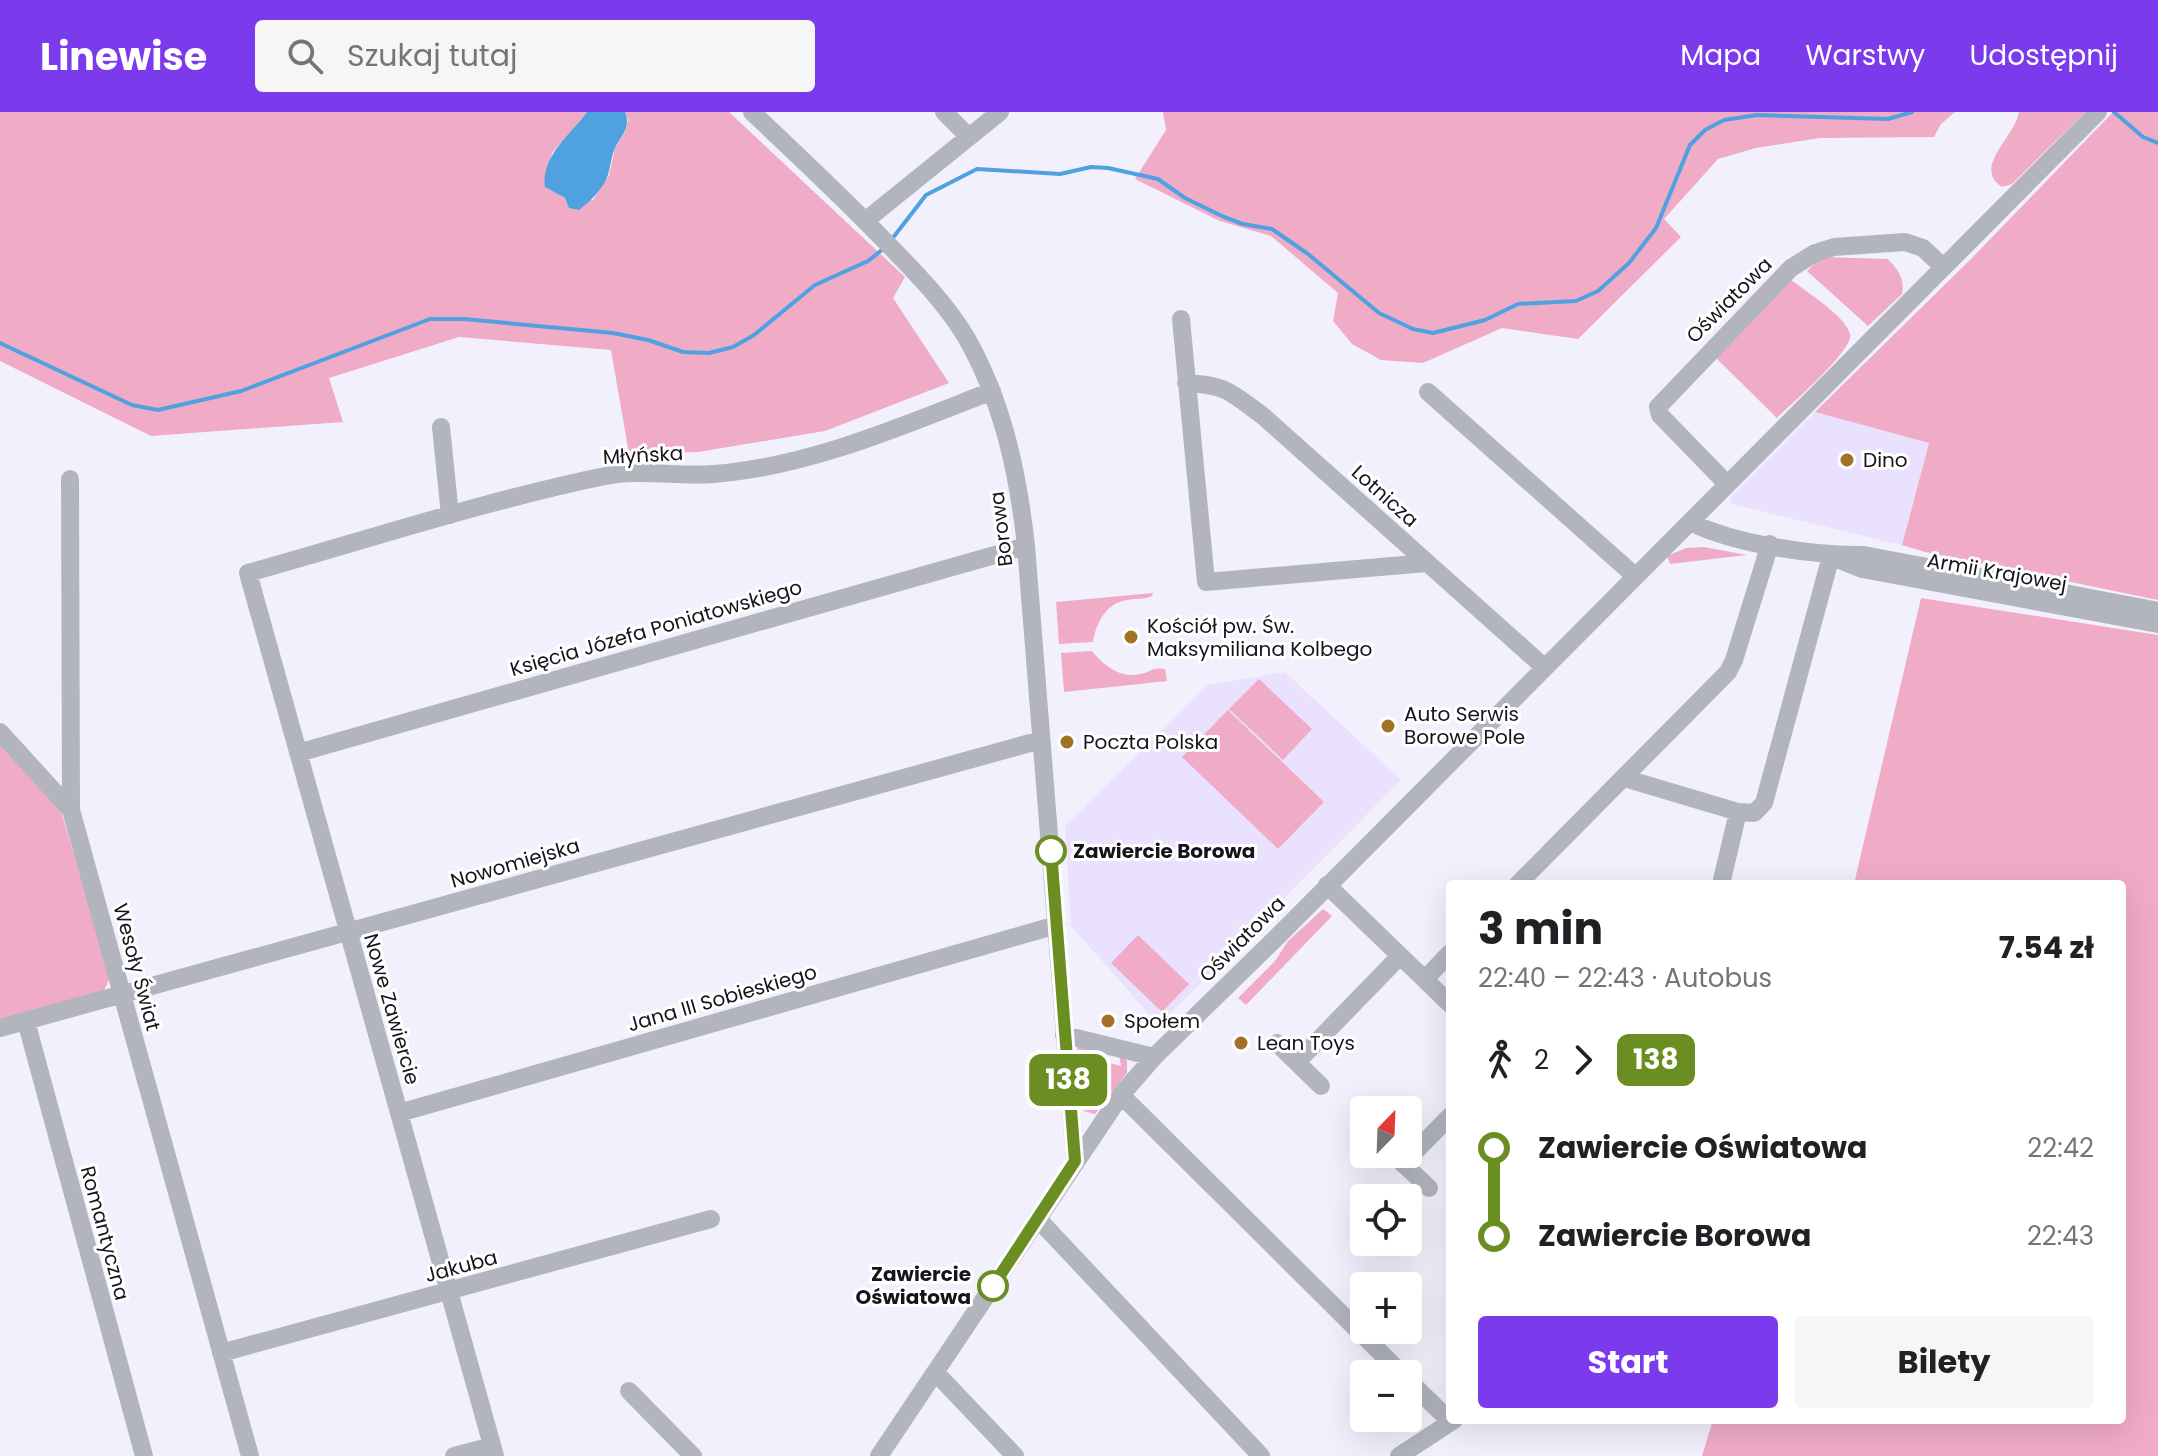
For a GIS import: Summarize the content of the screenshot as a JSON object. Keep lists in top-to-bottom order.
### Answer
{
  "streets": {
    "street": [
      "Oświatowa",
      "Młyńska",
      "Lotnicza",
      "Borowa",
      "Armii Krajowej",
      "Księcia Józefa Poniatowskiego",
      "Nowomiejska",
      "Wesoły Świat",
      "Jana III Sobieskiego",
      "Nowe Zawiercie",
      "Romantyczna",
      "Jakuba"
    ]
  },
  "crossings": [
    ["Oświatowa", "Lotnicza"],
    ["Oświatowa", "Borowa"],
    ["Oświatowa", "Armii Krajowej"],
    ["Młyńska", "Borowa"],
    ["Młyńska", "Nowe Zawiercie"],
    ["Borowa", "Księcia Józefa Poniatowskiego"],
    ["Borowa", "Nowomiejska"],
    ["Borowa", "Jana III Sobieskiego"],
    ["Księcia Józefa Poniatowskiego", "Nowe Zawiercie"],
    ["Nowomiejska", "Wesoły Świat"],
    ["Nowomiejska", "Nowe Zawiercie"],
    ["Nowomiejska", "Romantyczna"],
    ["Wesoły Świat", "Jakuba"],
    ["Jana III Sobieskiego", "Nowe Zawiercie"],
    ["Nowe Zawiercie", "Jakuba"]
  ],
  "places": [
    "Dino",
    "Kościół pw. Św. Maksymiliana Kolbego",
    "Auto Serwis Borowe Pole",
    "Poczta Polska",
    "Zawiercie Borowa",
    "Społem",
    "Lean Toys",
    "Zawiercie Oświatowa"
  ],
  "lines": ["bus line 138"],
  "north": "top right",
  "page": {
    "header": "Linewise",
    "search": "Szukaj tutaj",
    "nav": ["Mapa", "Warstwy", "Udostępnij"],
    "on_map": "138",
    "heading": ["3 min", "22:40 – 22:43 · Autobus", "7.54 zł"],
    "legs": ["2", "138"],
    "map_buttons": ["+", "−"],
    "list": [
      {
        "name": "Zawiercie Oświatowa",
        "value": "22:42"
      },
      {
        "name": "Zawiercie Borowa",
        "value": "22:43"
      }
    ],
    "buttons": ["Start", "Bilety"]
  }
}
